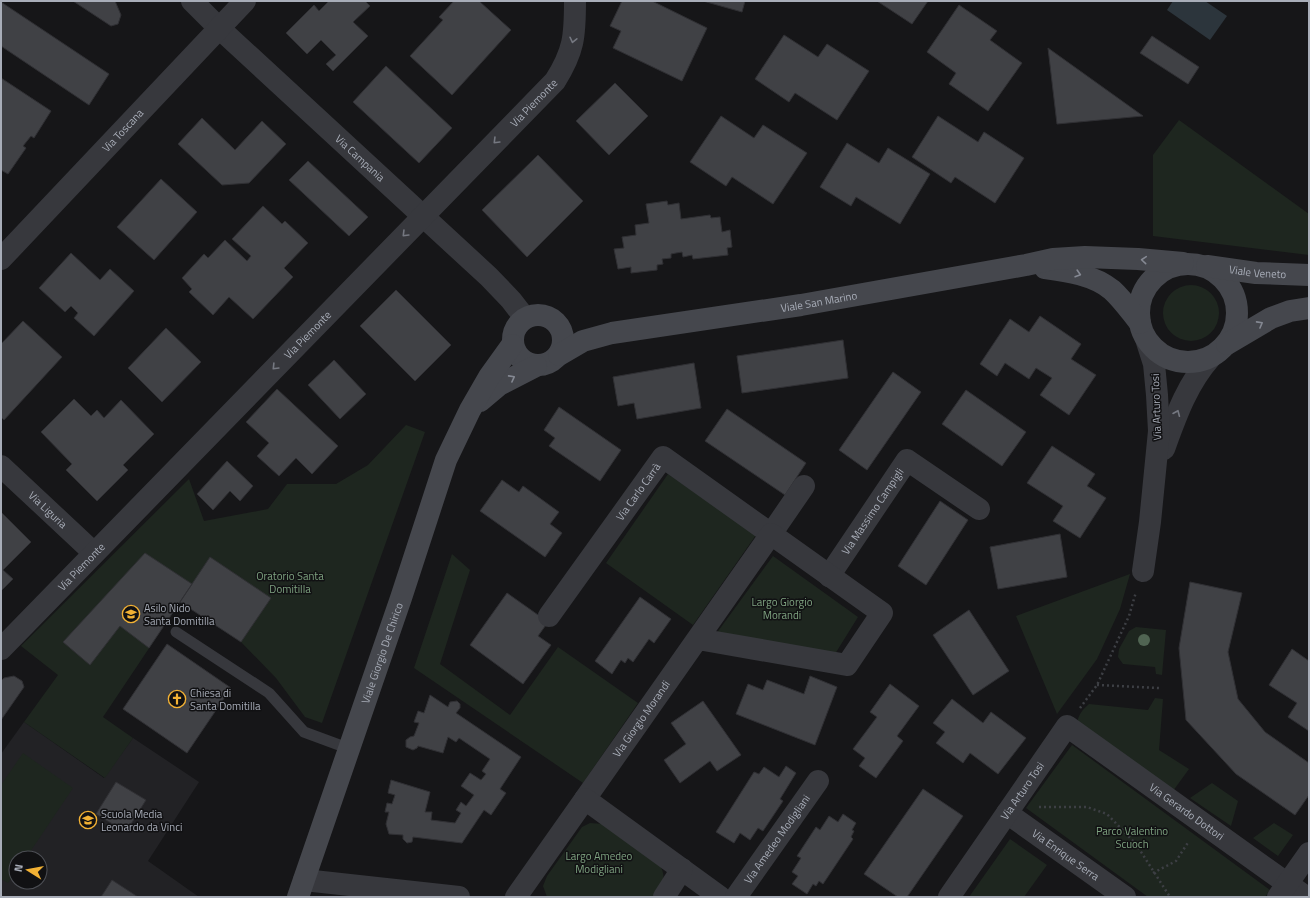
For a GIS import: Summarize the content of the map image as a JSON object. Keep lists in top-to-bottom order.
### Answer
{
  "streets": {
    "street": [
      "Via Piemonte",
      "Via Toscana",
      "Via Campania",
      "Viale Veneto",
      "Viale San Marino",
      "Via Arturo Tosi",
      "Via Carlo Carrà",
      "Via Liguria",
      "Via Massimo Campigli",
      "Viale Giorgio De Chirico",
      "Via Giorgio Morandi",
      "Via Gerardo Dottori",
      "Via Amedeo Modigliani",
      "Via Enrique Serra"
    ]
  },
  "crossings": [
    ["Via Piemonte", "Via Campania"],
    ["Via Piemonte", "Via Liguria"],
    ["Via Toscana", "Via Campania"],
    ["Via Campania", "Viale San Marino"],
    ["Via Campania", "Viale Giorgio De Chirico"],
    ["Viale Veneto", "Viale San Marino"],
    ["Viale Veneto", "Via Arturo Tosi"],
    ["Viale San Marino", "Via Arturo Tosi"],
    ["Viale San Marino", "Viale Giorgio De Chirico"],
    ["Via Arturo Tosi", "Via Gerardo Dottori"],
    ["Via Arturo Tosi", "Via Enrique Serra"]
  ],
  "one_way": ["Via Piemonte"],
  "parks": [
    "Oratorio Santa Domitilla",
    "Largo Giorgio Morandi",
    "Parco Valentino Scuoch",
    "Largo Amedeo Modigliani"
  ],
  "places": {
    "school or university": ["Asilo Nido Santa Domitilla", "Scuola Media Leonardo da Vinci"],
    "church": ["Chiesa di Santa Domitilla"]
  },
  "north": "left"
}
